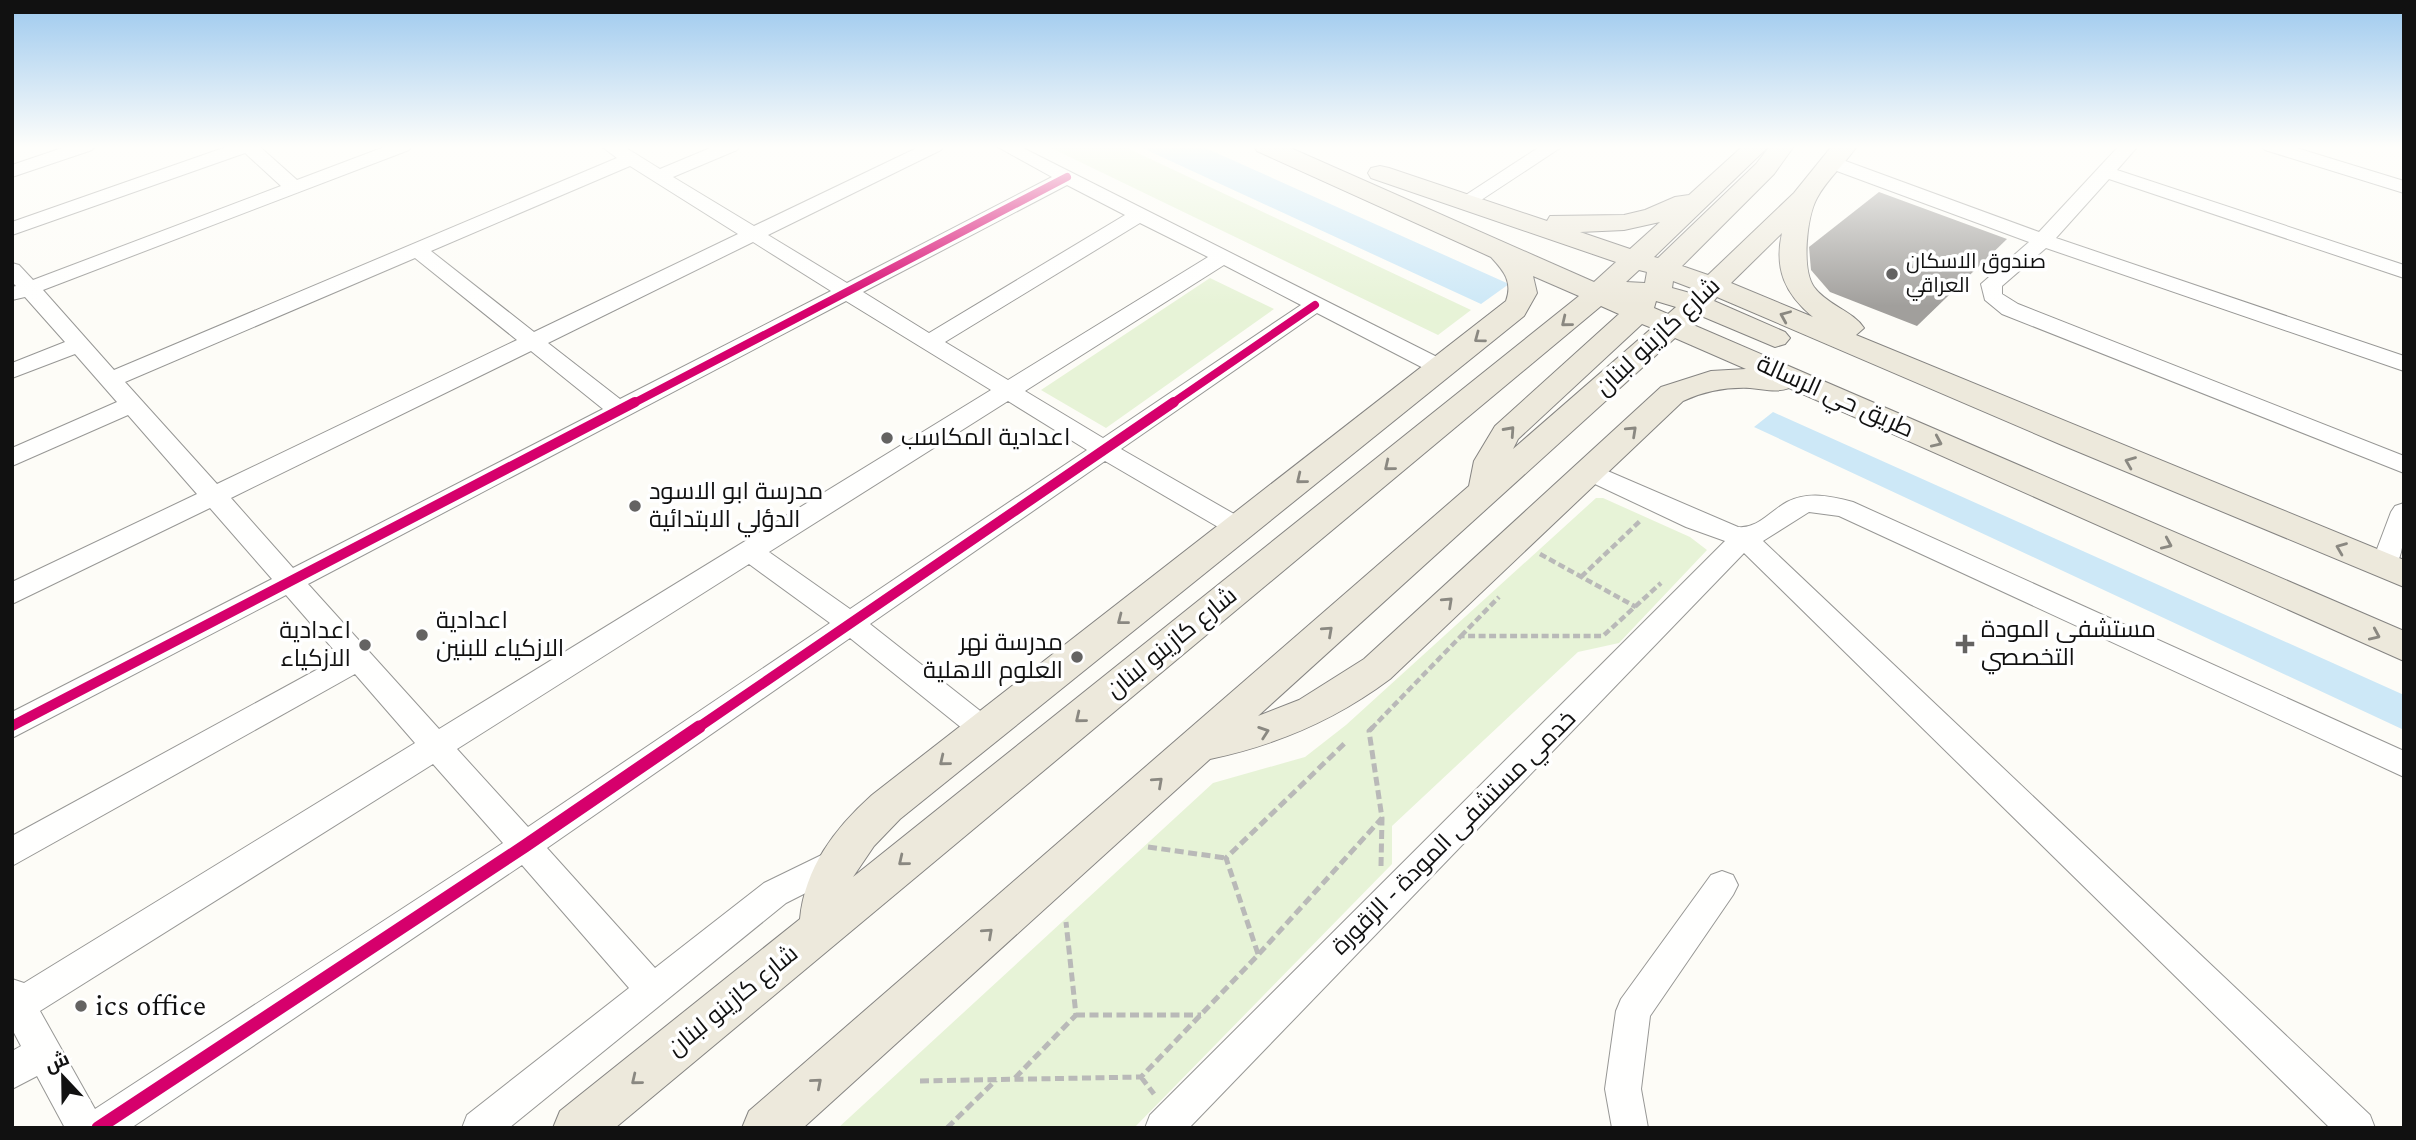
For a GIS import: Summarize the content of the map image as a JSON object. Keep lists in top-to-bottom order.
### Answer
{
  "streets": {
    "main road": ["شارع كازينو لبنان", "طريق حي الرسالة"],
    "street": ["خدمي مستشفى المودة - الزقورة"]
  },
  "crossings": [
    ["شارع كازينو لبنان", "طريق حي الرسالة"]
  ],
  "places": {
    "other": [
      "صندوق الاسكان العراقي",
      "اعدادية المكاسب",
      "مدرسة ابو الاسود الدؤلي الابتدائية",
      "اعدادية الازكياء للبنين",
      "اعدادية الازكياء",
      "مدرسة نهر العلوم الاهلية",
      "ics office"
    ],
    "health": ["مستشفى المودة التخصصي"]
  },
  "north": "top"
}
